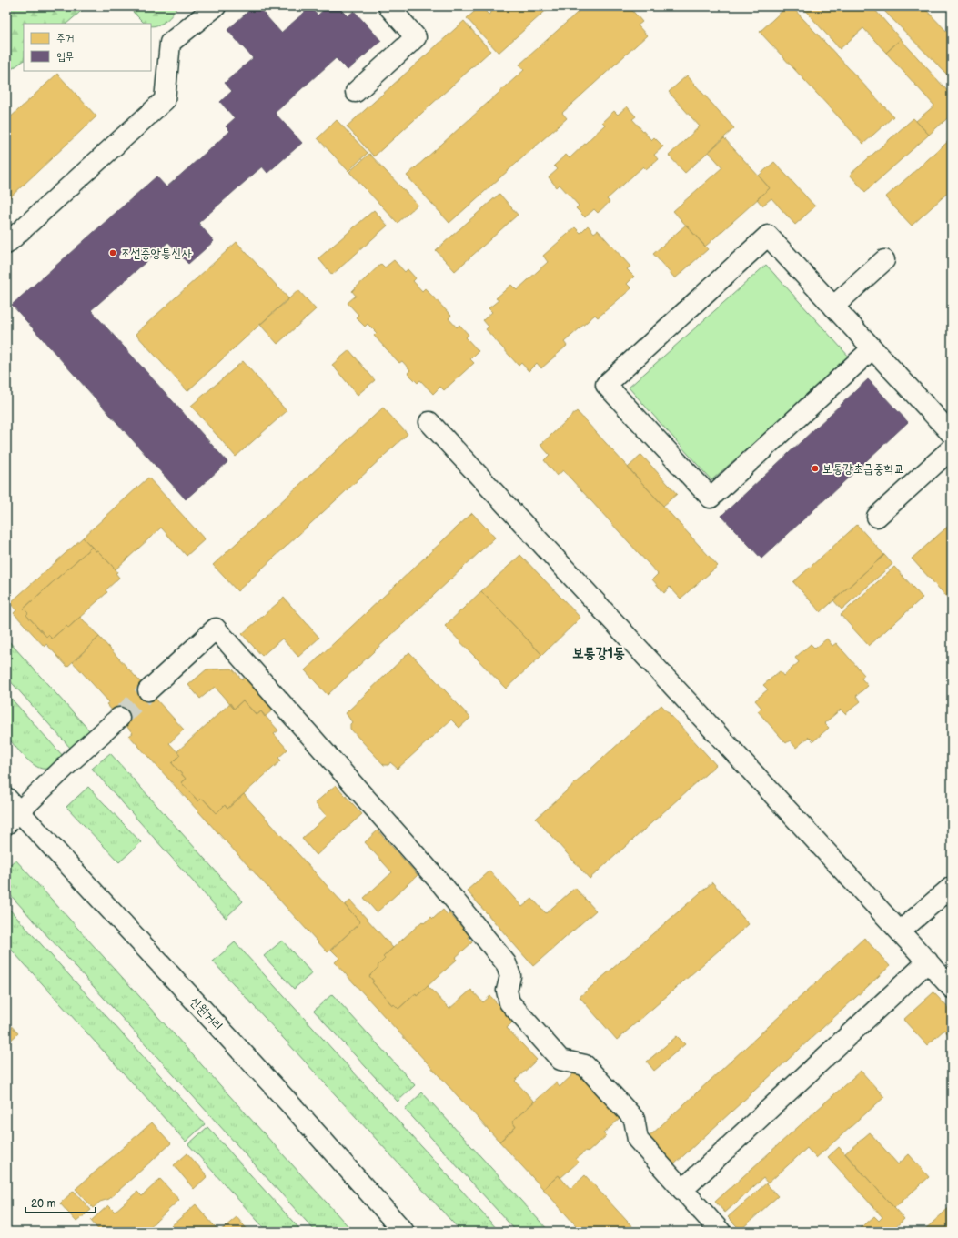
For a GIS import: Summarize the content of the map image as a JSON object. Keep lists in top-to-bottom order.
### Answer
{
  "streets": {
    "street": ["신원거리"]
  },
  "districts": ["보통강1동"],
  "places": ["조선중앙통신사", "보통강초급중학교"],
  "legend": ["주거", "업무"],
  "scale_bar": "20 m"
}
